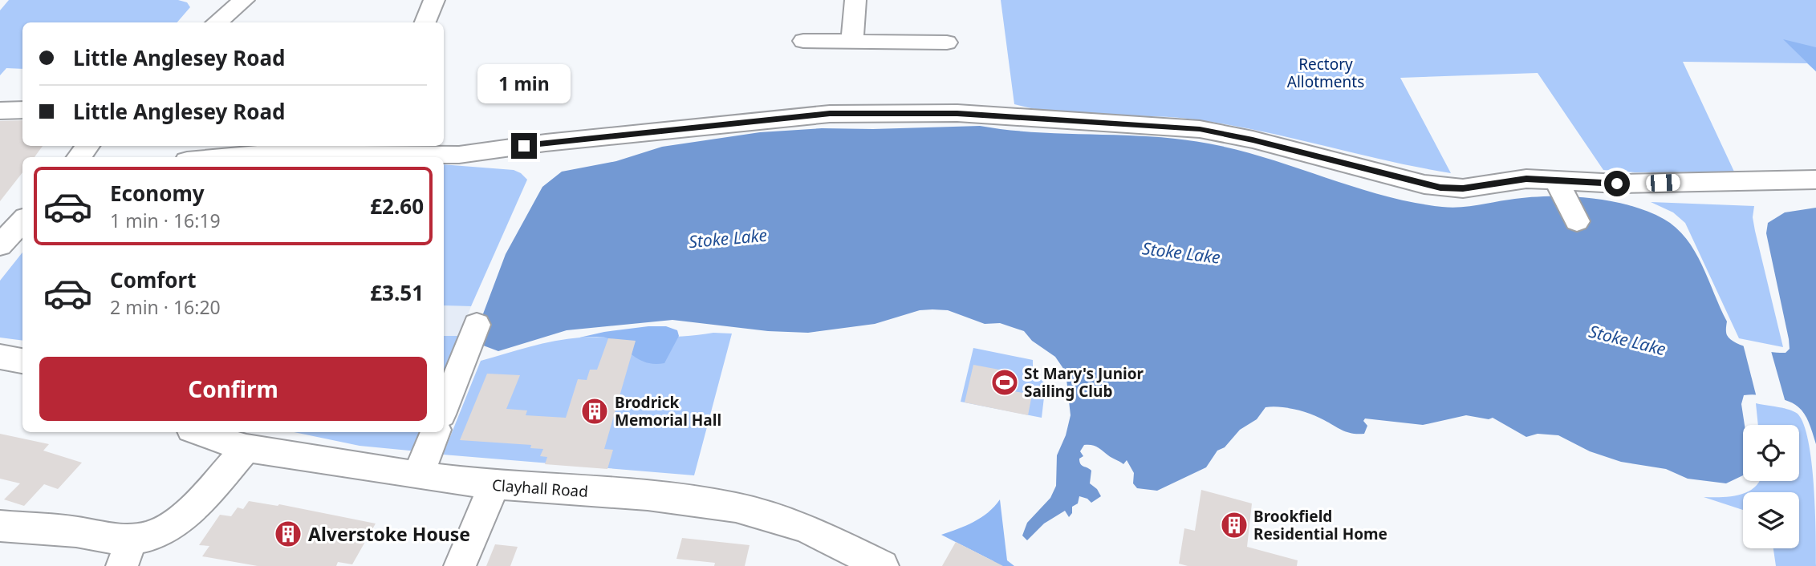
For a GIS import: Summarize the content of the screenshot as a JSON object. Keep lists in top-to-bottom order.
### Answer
{
  "streets": {
    "street": ["Clayhall Road"]
  },
  "water": ["Stoke Lake"],
  "parks": ["Rectory Allotments"],
  "places": {
    "sports": ["St Mary's Junior Sailing Club"],
    "building": ["Brodrick Memorial Hall", "Brookfield Residential Home", "Alverstoke House"]
  },
  "page": {
    "banner": ["Little Anglesey Road", "Little Anglesey Road"],
    "bubble": "1 min",
    "list": [
      {
        "name": "Economy",
        "note": "1 min · 16:19",
        "value": "£2.60"
      },
      {
        "name": "Comfort",
        "note": "2 min · 16:20",
        "value": "£3.51"
      }
    ],
    "buttons": "Confirm"
  }
}
